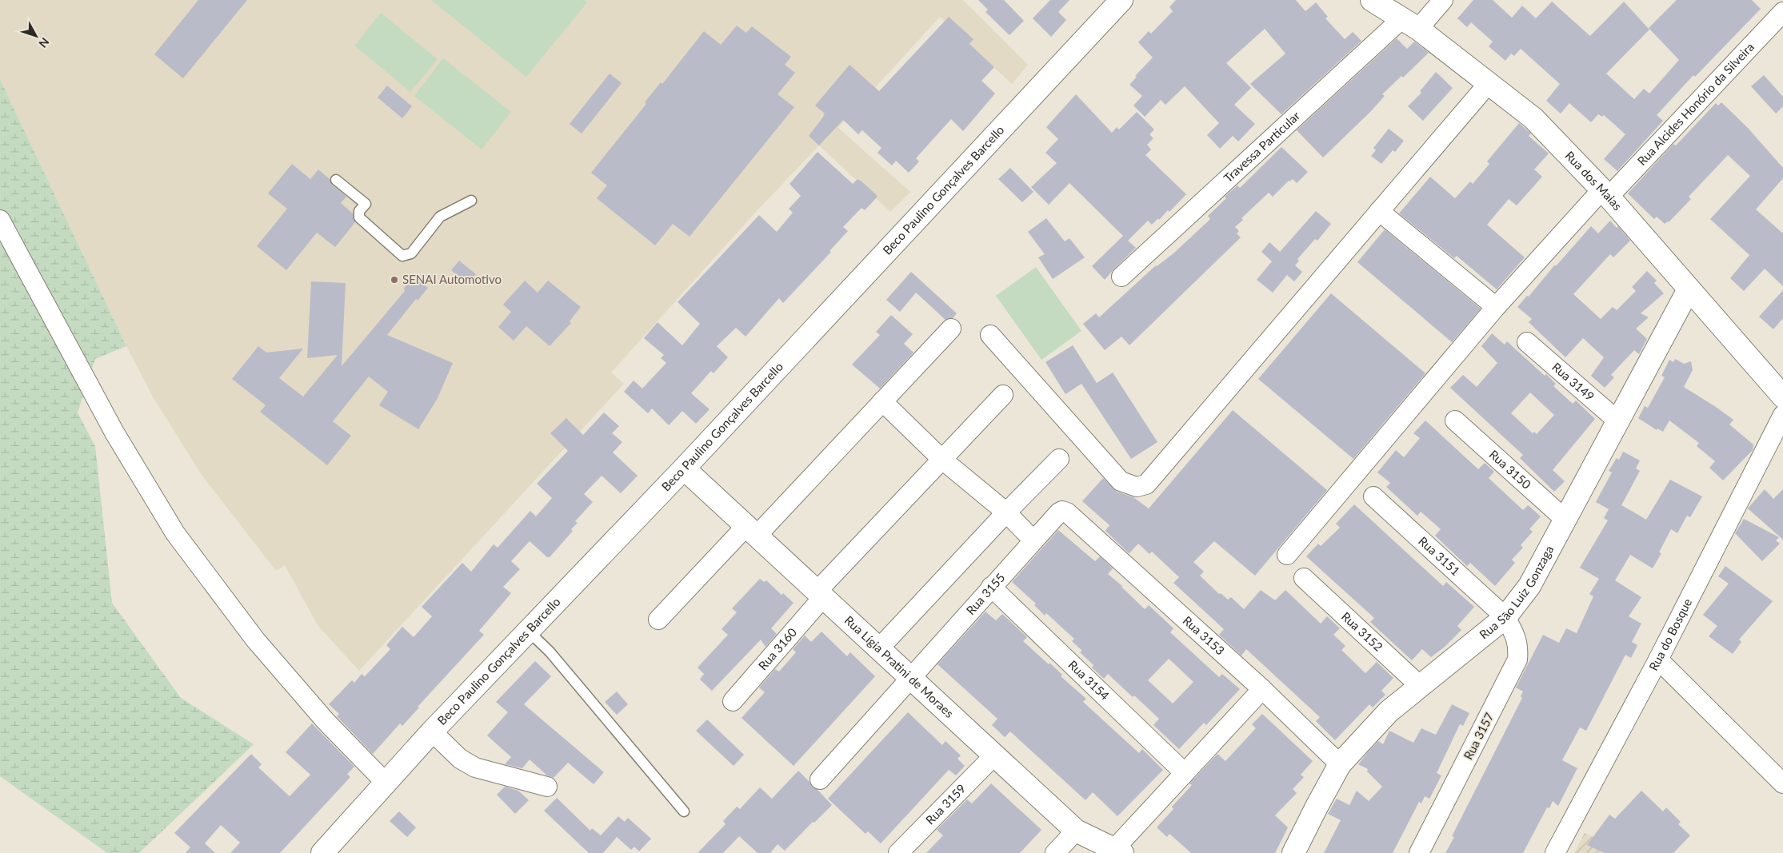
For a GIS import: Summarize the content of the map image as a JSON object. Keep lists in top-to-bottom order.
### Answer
{
  "streets": {
    "street": [
      "Rua Alcides Honório da Silveira",
      "Travessa Particular",
      "Rua dos Maias",
      "Beco Paulino Gonçalves Barcello",
      "Rua 3149",
      "Rua 3150",
      "Rua 3151",
      "Rua São Luiz Gonzaga",
      "Rua 3155",
      "Rua 3152",
      "Rua do Bosque",
      "Rua 3153",
      "Rua 3160",
      "Rua Lígia Pratini de Moraes",
      "Rua 3154",
      "Rua 3157",
      "Rua 3159"
    ]
  },
  "crossings": [
    ["Rua Alcides Honório da Silveira", "Rua dos Maias"],
    ["Travessa Particular", "Rua dos Maias"],
    ["Rua dos Maias", "Rua São Luiz Gonzaga"],
    ["Beco Paulino Gonçalves Barcello", "Rua Lígia Pratini de Moraes"],
    ["Rua 3149", "Rua São Luiz Gonzaga"],
    ["Rua 3150", "Rua São Luiz Gonzaga"],
    ["Rua 3151", "Rua São Luiz Gonzaga"],
    ["Rua 3151", "Rua 3157"],
    ["Rua São Luiz Gonzaga", "Rua 3152"],
    ["Rua São Luiz Gonzaga", "Rua 3153"],
    ["Rua São Luiz Gonzaga", "Rua 3157"],
    ["Rua 3155", "Rua 3153"],
    ["Rua 3155", "Rua Lígia Pratini de Moraes"],
    ["Rua 3155", "Rua 3154"],
    ["Rua 3160", "Rua Lígia Pratini de Moraes"],
    ["Rua Lígia Pratini de Moraes", "Rua 3159"]
  ],
  "places": ["SENAI Automotivo"],
  "north": "bottom right"
}
